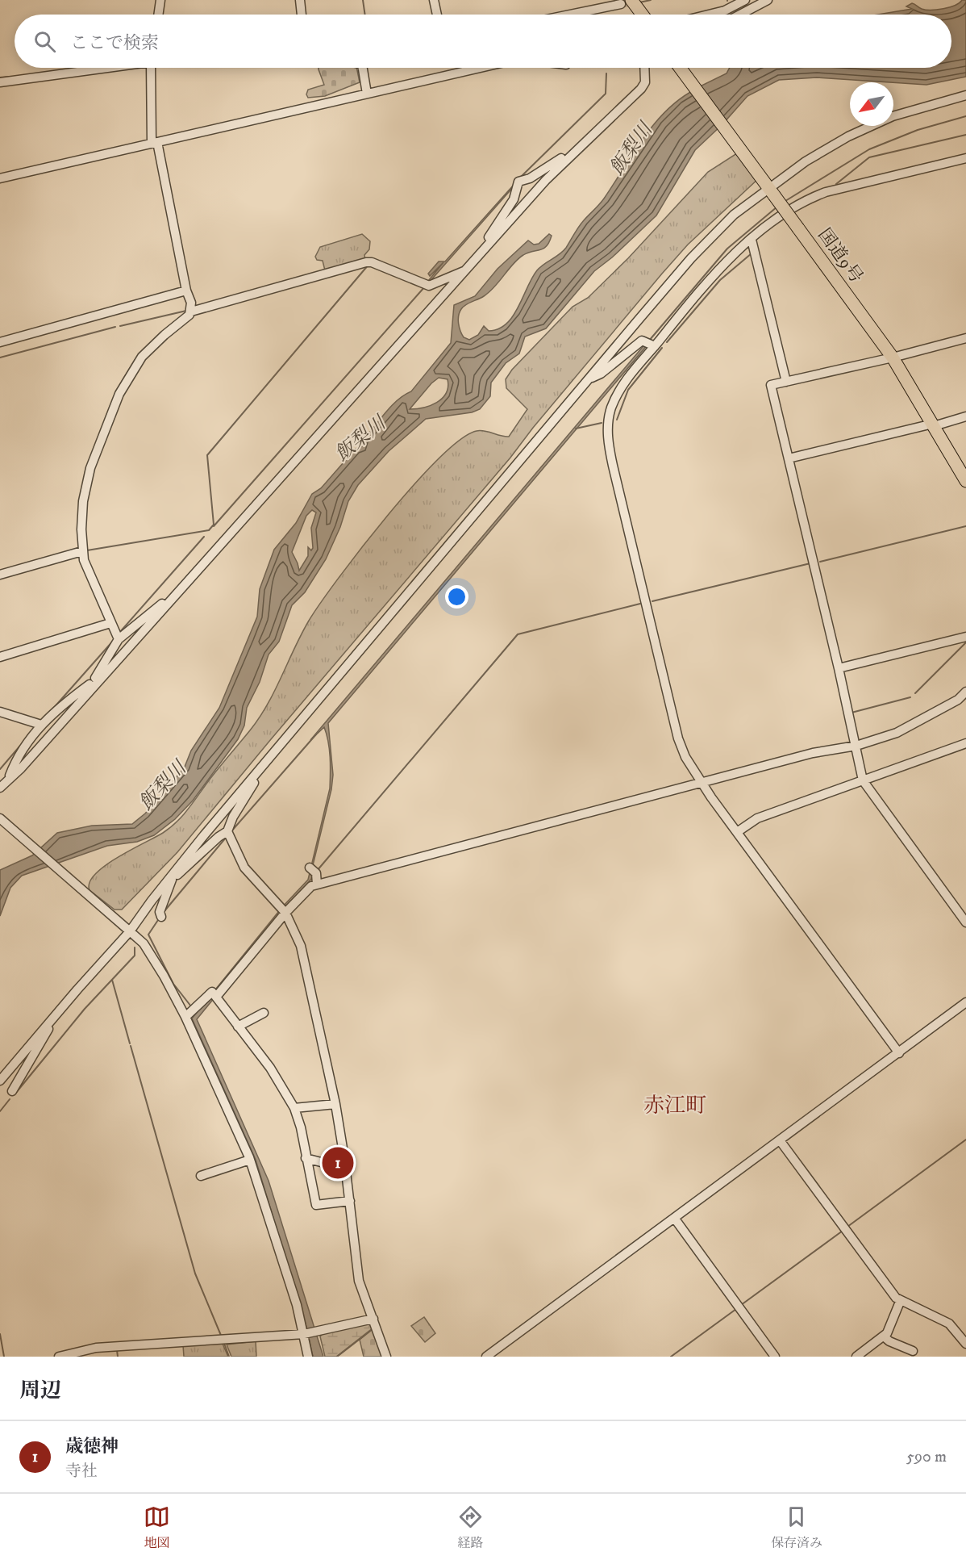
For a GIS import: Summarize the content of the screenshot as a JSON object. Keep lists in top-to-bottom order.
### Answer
{
  "streets": {
    "highway": ["国道9号"]
  },
  "districts": ["赤江町"],
  "water": ["飯梨川"],
  "north": "bottom left",
  "page": {
    "search": "ここで検索",
    "pins": "1",
    "heading": "周辺",
    "list": [
      {
        "mark": "1",
        "name": "歳徳神",
        "note": "寺社",
        "value": "590 m"
      }
    ],
    "nav": ["地図", "経路", "保存済み"]
  }
}
